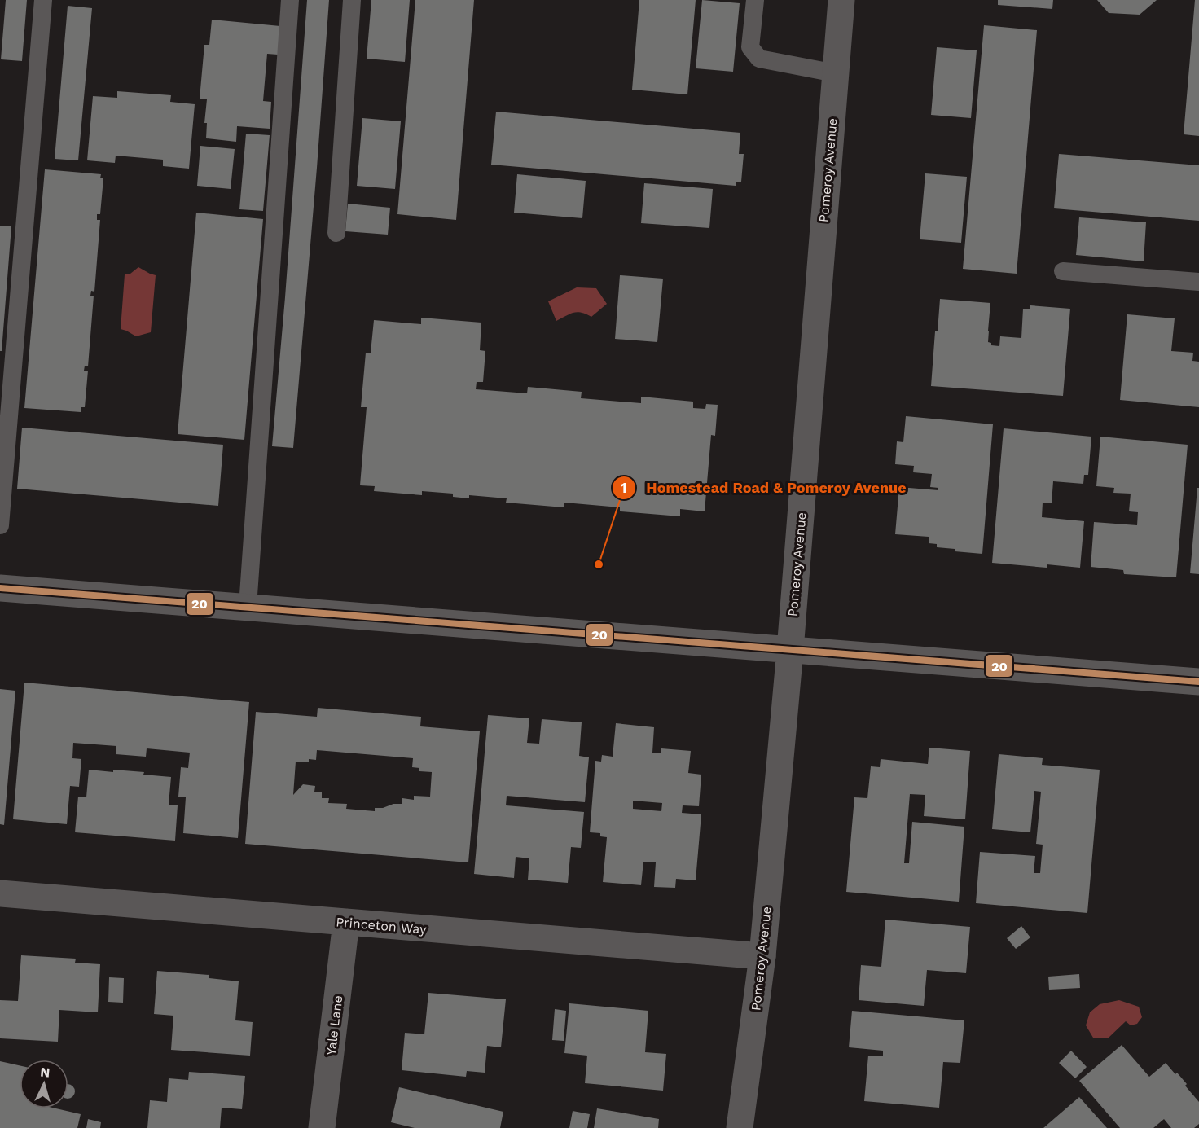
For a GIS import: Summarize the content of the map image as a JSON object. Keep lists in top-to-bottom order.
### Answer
{
  "streets": {
    "street": ["Pomeroy Avenue", "Princeton Way", "Yale Lane"]
  },
  "crossings": [
    ["Pomeroy Avenue", "Princeton Way"],
    ["Princeton Way", "Yale Lane"]
  ],
  "places": ["Homestead Road & Pomeroy Avenue"],
  "lines": ["transit line 20"],
  "north": "top"
}
